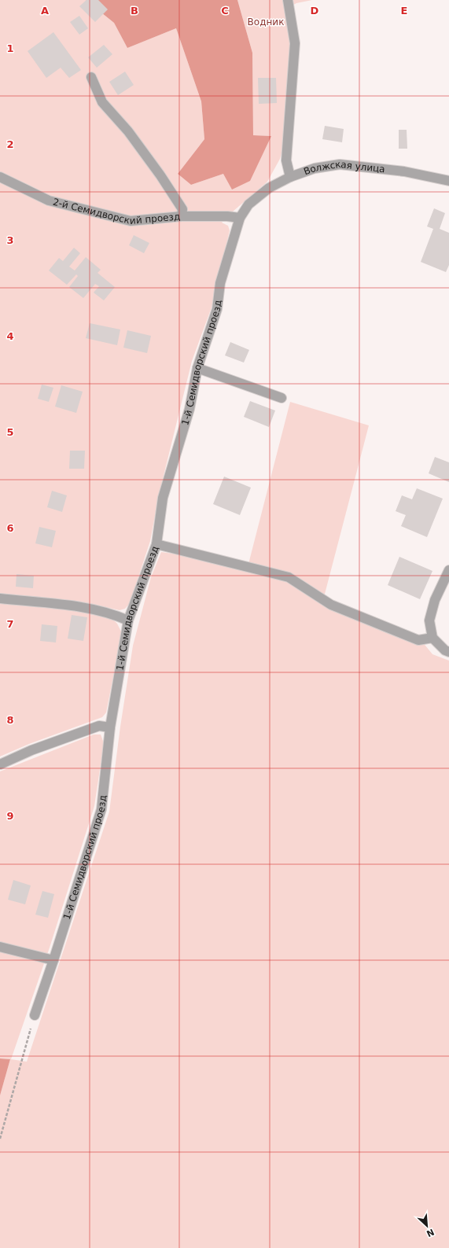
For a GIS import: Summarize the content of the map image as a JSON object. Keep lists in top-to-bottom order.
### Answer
{
  "streets": {
    "street": ["Волжская улица", "2-й Семидворский проезд", "1-й Семидворский проезд"]
  },
  "crossings": [
    ["Волжская улица", "1-й Семидворский проезд"],
    ["2-й Семидворский проезд", "1-й Семидворский проезд"]
  ],
  "parks": ["Водник"],
  "north": "bottom right",
  "grid": {
    "columns": [
      "A",
      "B",
      "C",
      "D",
      "E"
    ],
    "rows": [
      "1",
      "2",
      "3",
      "4",
      "5",
      "6",
      "7",
      "8",
      "9"
    ]
  }
}
